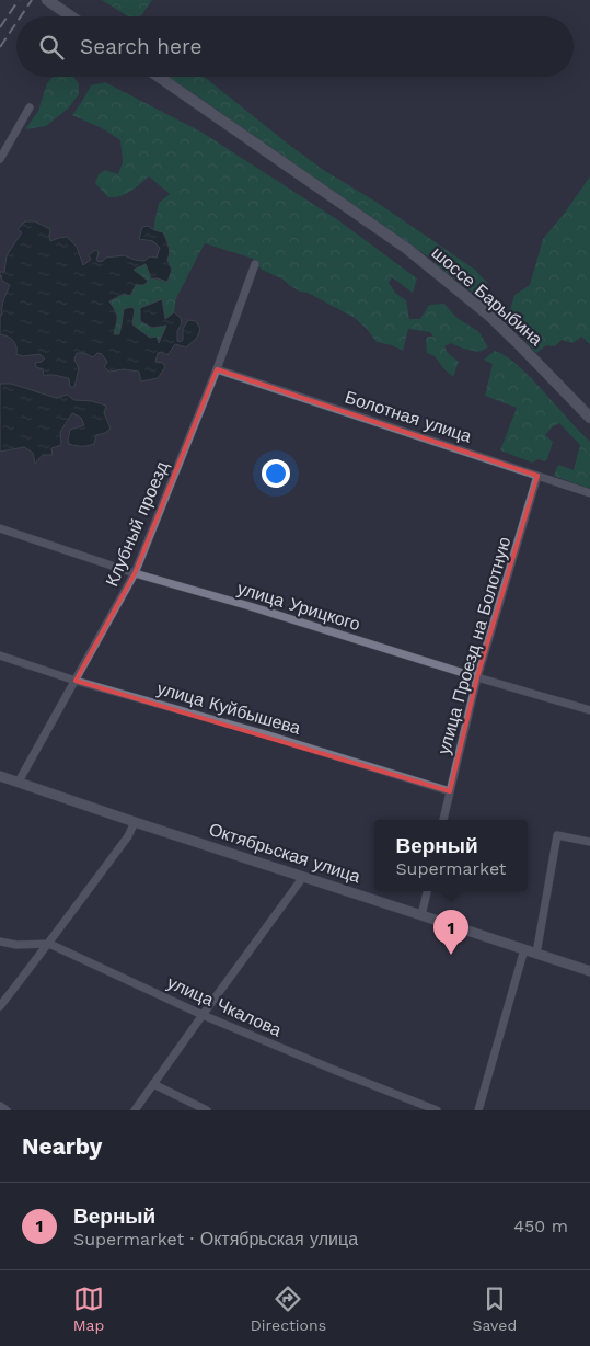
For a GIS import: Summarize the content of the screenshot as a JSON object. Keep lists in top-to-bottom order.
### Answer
{
  "streets": {
    "main road": ["шоссе Барыбина"],
    "street": [
      "Болотная улица",
      "Клубный проезд",
      "улица Урицкого",
      "улица Проезд на Болотную",
      "улица Куйбышева",
      "Октябрьская улица",
      "улица Чкалова"
    ]
  },
  "crossings": [
    ["Болотная улица", "Клубный проезд"],
    ["Болотная улица", "улица Проезд на Болотную"],
    ["Клубный проезд", "улица Урицкого"],
    ["Клубный проезд", "улица Куйбышева"],
    ["Клубный проезд", "Октябрьская улица"],
    ["улица Урицкого", "улица Проезд на Болотную"],
    ["улица Проезд на Болотную", "улица Куйбышева"]
  ],
  "page": {
    "search": "Search here",
    "popup": ["Верный", "Supermarket"],
    "pins": "1",
    "heading": "Nearby",
    "list": [
      {
        "mark": "1",
        "name": "Верный",
        "note": "Supermarket · Октябрьская улица",
        "value": "450 m"
      }
    ],
    "nav": ["Map", "Directions", "Saved"]
  }
}
